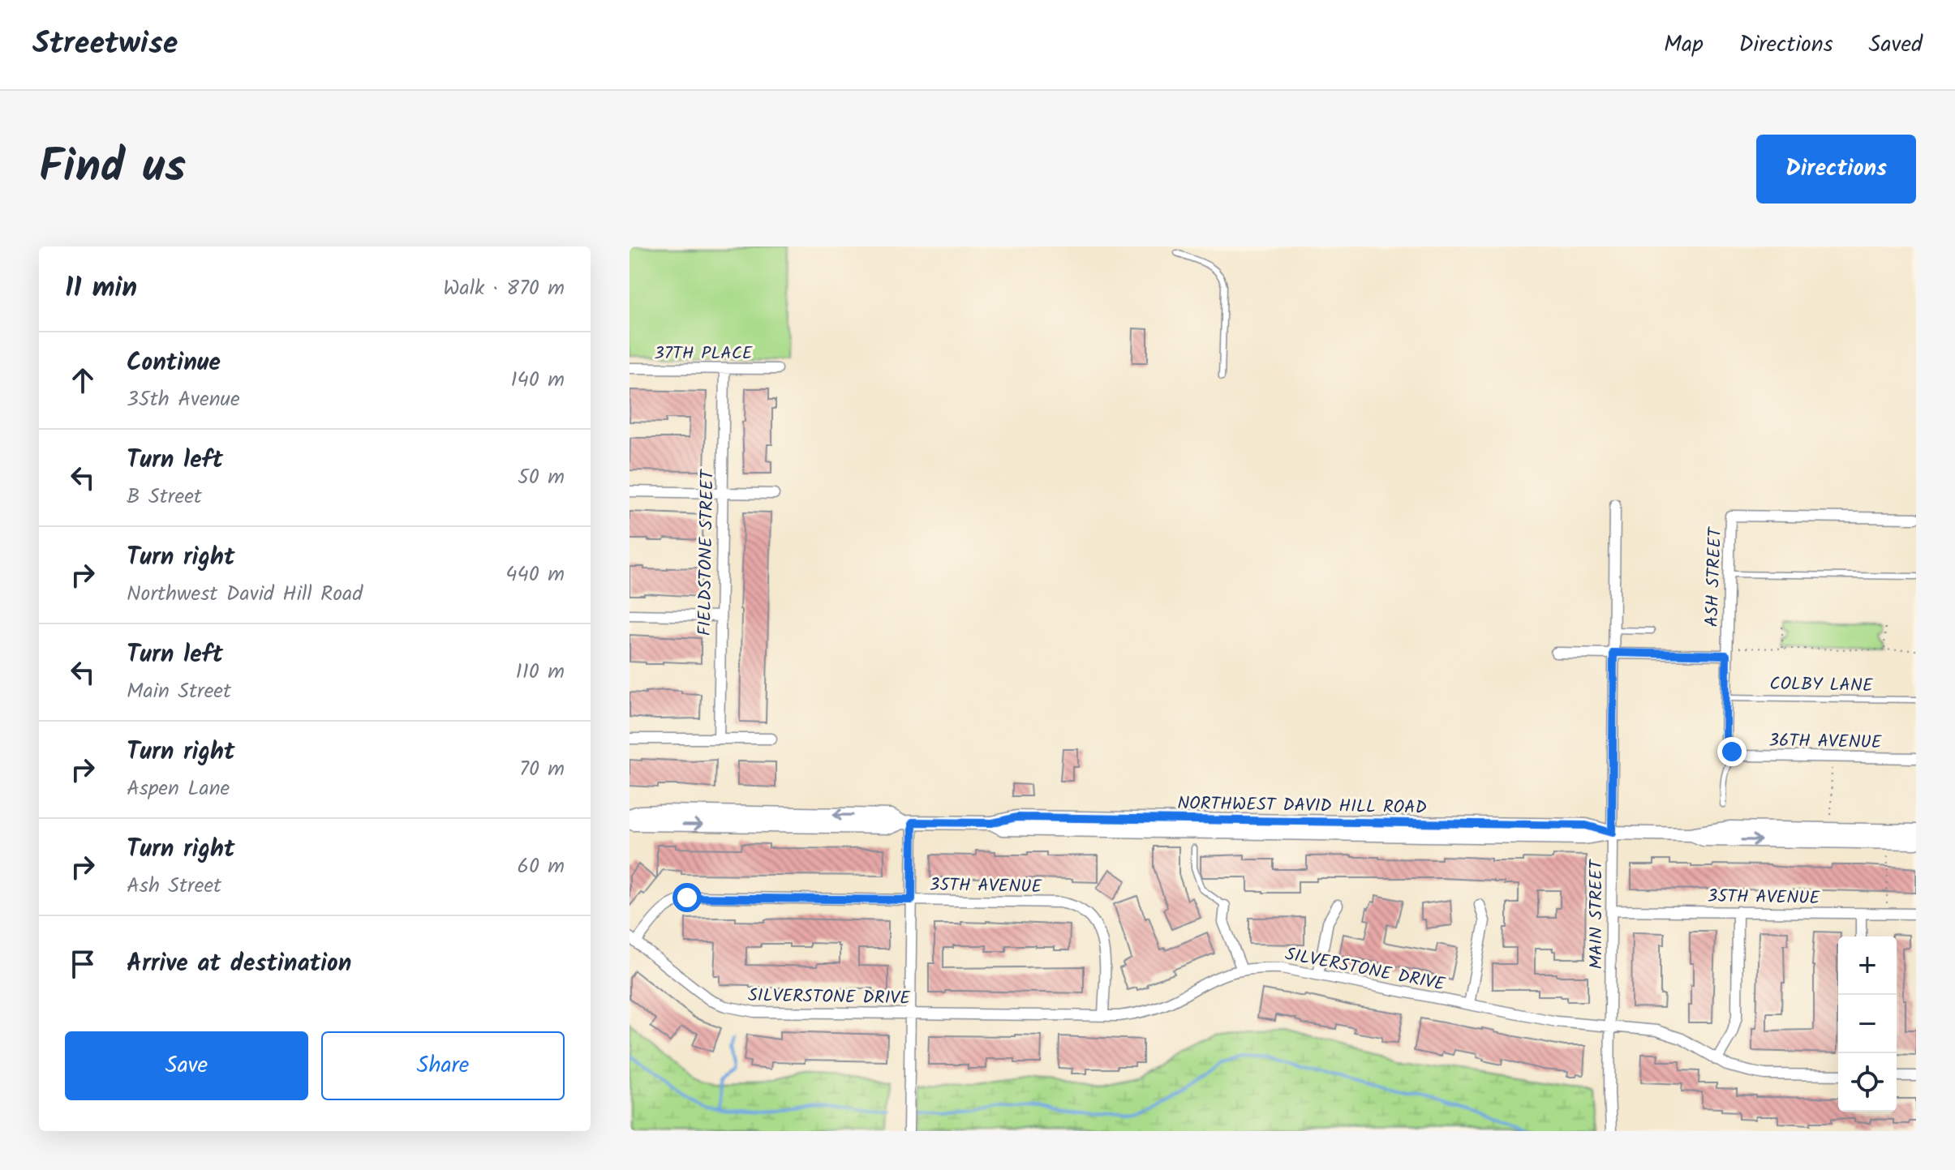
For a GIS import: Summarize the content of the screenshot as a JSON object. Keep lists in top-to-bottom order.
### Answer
{
  "streets": {
    "street": [
      "37TH PLACE",
      "FIELDSTONE STREET",
      "ASH STREET",
      "36TH AVENUE",
      "NORTHWEST DAVID HILL ROAD",
      "35TH AVENUE",
      "MAIN STREET",
      "SILVERSTONE DRIVE"
    ],
    "lane": ["COLBY LANE"]
  },
  "crossings": [
    ["37TH PLACE", "FIELDSTONE STREET"],
    ["ASH STREET", "COLBY LANE"],
    ["ASH STREET", "36TH AVENUE"],
    ["NORTHWEST DAVID HILL ROAD", "MAIN STREET"],
    ["35TH AVENUE", "MAIN STREET"],
    ["35TH AVENUE", "SILVERSTONE DRIVE"],
    ["MAIN STREET", "SILVERSTONE DRIVE"]
  ],
  "page": {
    "header": "Streetwise",
    "nav": ["Map", "Directions", "Saved"],
    "title": "Find us",
    "buttons": [
      "Directions",
      ["Save", "Share"]
    ],
    "heading": ["11 min", "Walk · 870 m"],
    "list": [
      ["Continue", "35th Avenue", "140 m"],
      ["Turn left", "B Street", "50 m"],
      ["Turn right", "Northwest David Hill Road", "440 m"],
      ["Turn left", "Main Street", "110 m"],
      ["Turn right", "Aspen Lane", "70 m"],
      ["Turn right", "Ash Street", "60 m"],
      "Arrive at destination"
    ],
    "map_buttons": ["+", "−"]
  }
}
